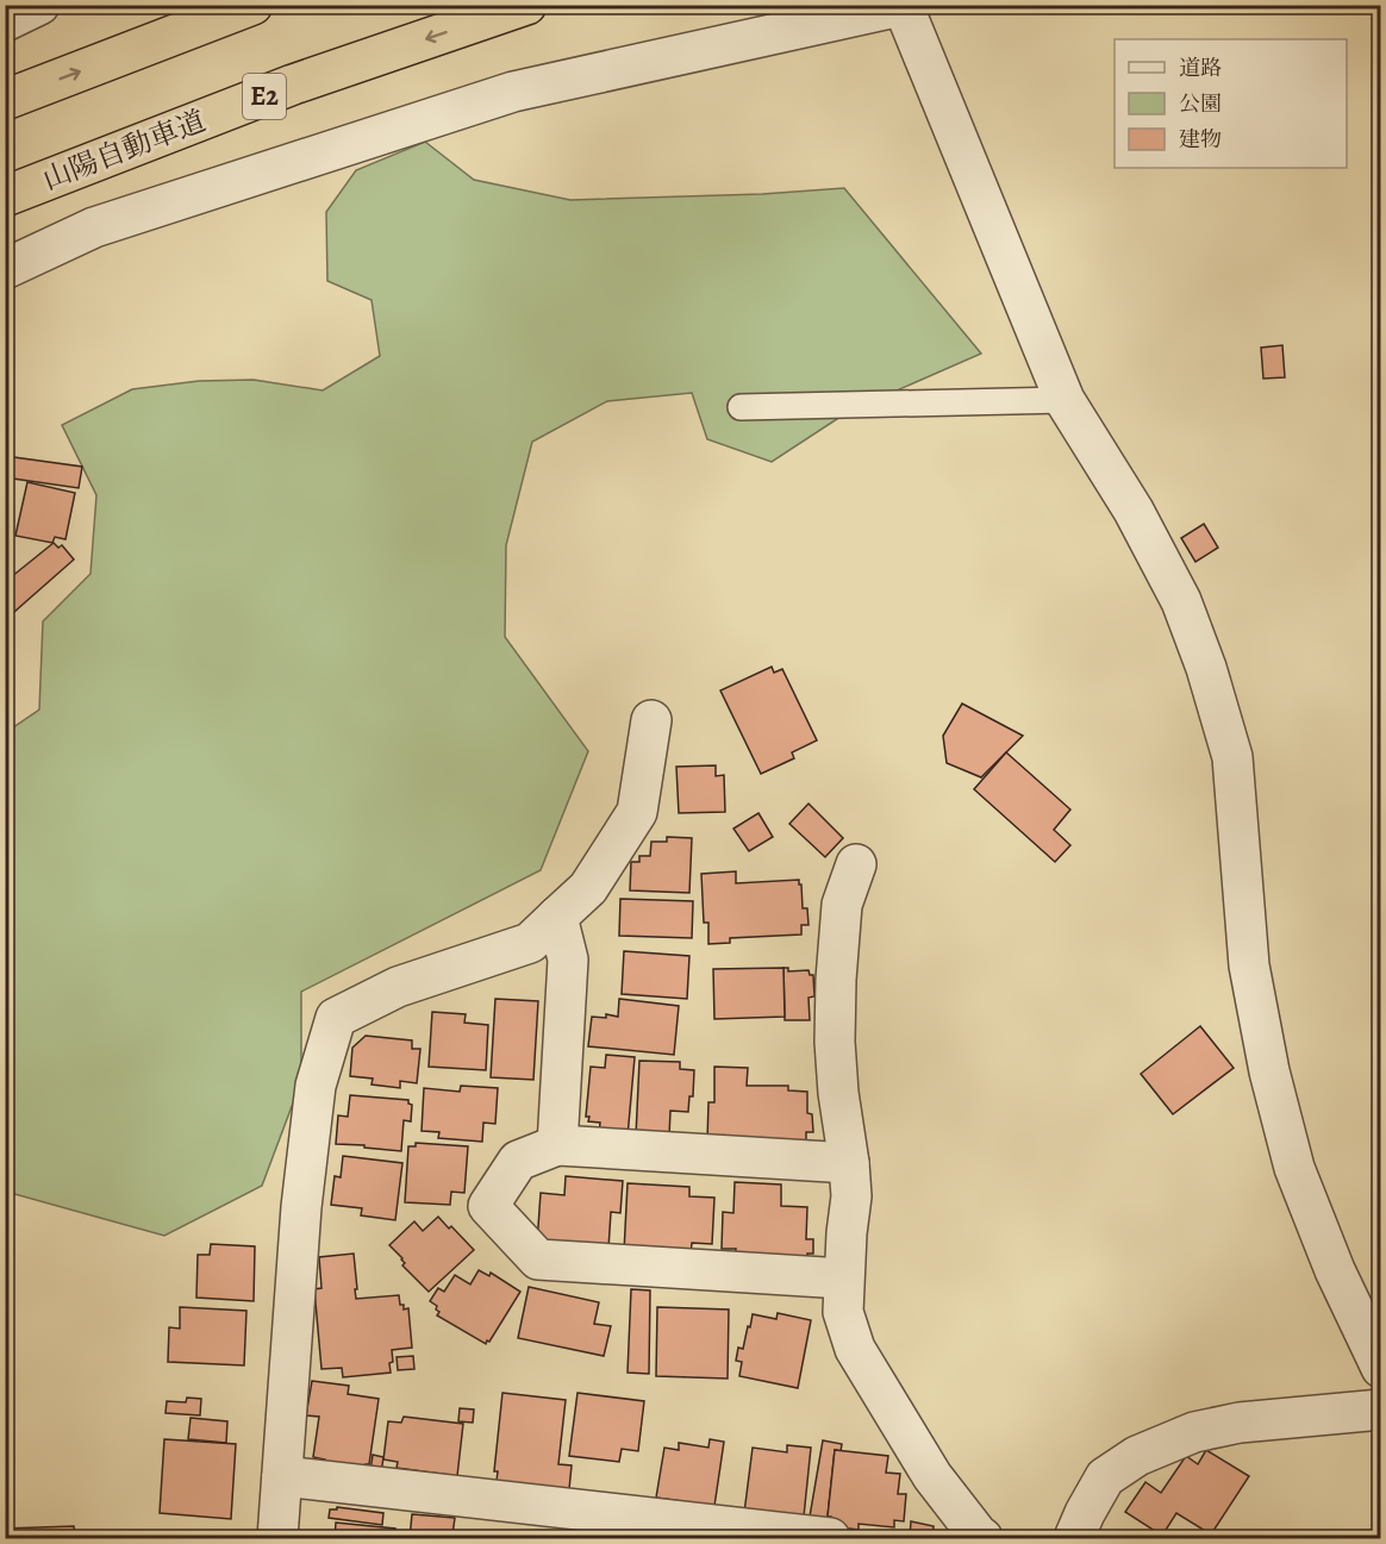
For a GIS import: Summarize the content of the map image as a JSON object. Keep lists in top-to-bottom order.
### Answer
{
  "streets": {
    "highway": ["E2", "山陽自動車道"]
  },
  "legend": ["道路", "公園", "建物"]
}
